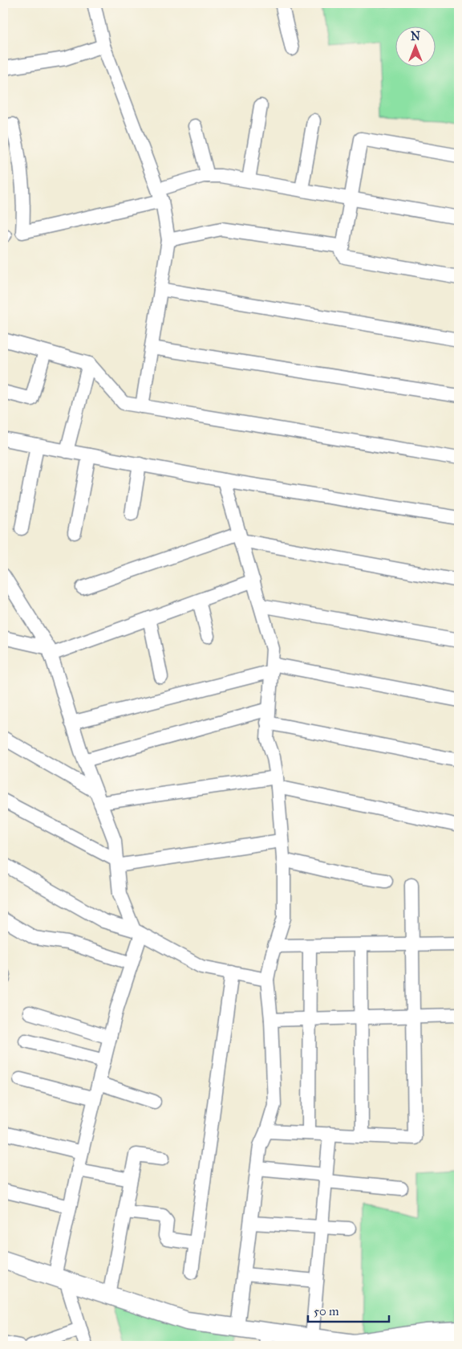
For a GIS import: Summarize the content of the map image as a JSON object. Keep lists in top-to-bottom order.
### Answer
{
  "scale_bar": "50 m",
  "north": "top"
}
